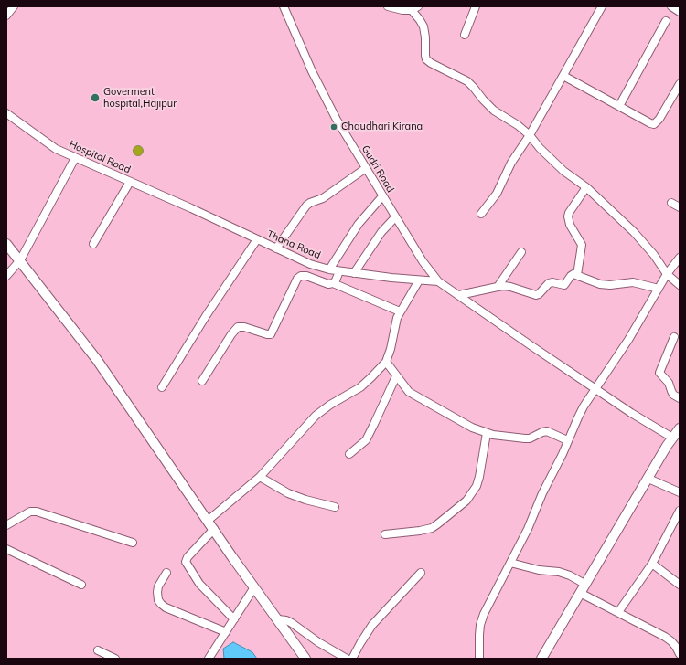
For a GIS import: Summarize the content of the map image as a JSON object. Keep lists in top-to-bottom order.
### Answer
{
  "streets": {
    "street": ["Hospital Road", "Gudri Road", "Thana Road"]
  },
  "crossings": [
    ["Hospital Road", "Thana Road"],
    ["Gudri Road", "Thana Road"]
  ],
  "places": ["Goverment hospital,Hajipur", "Chaudhari Kirana"]
}
